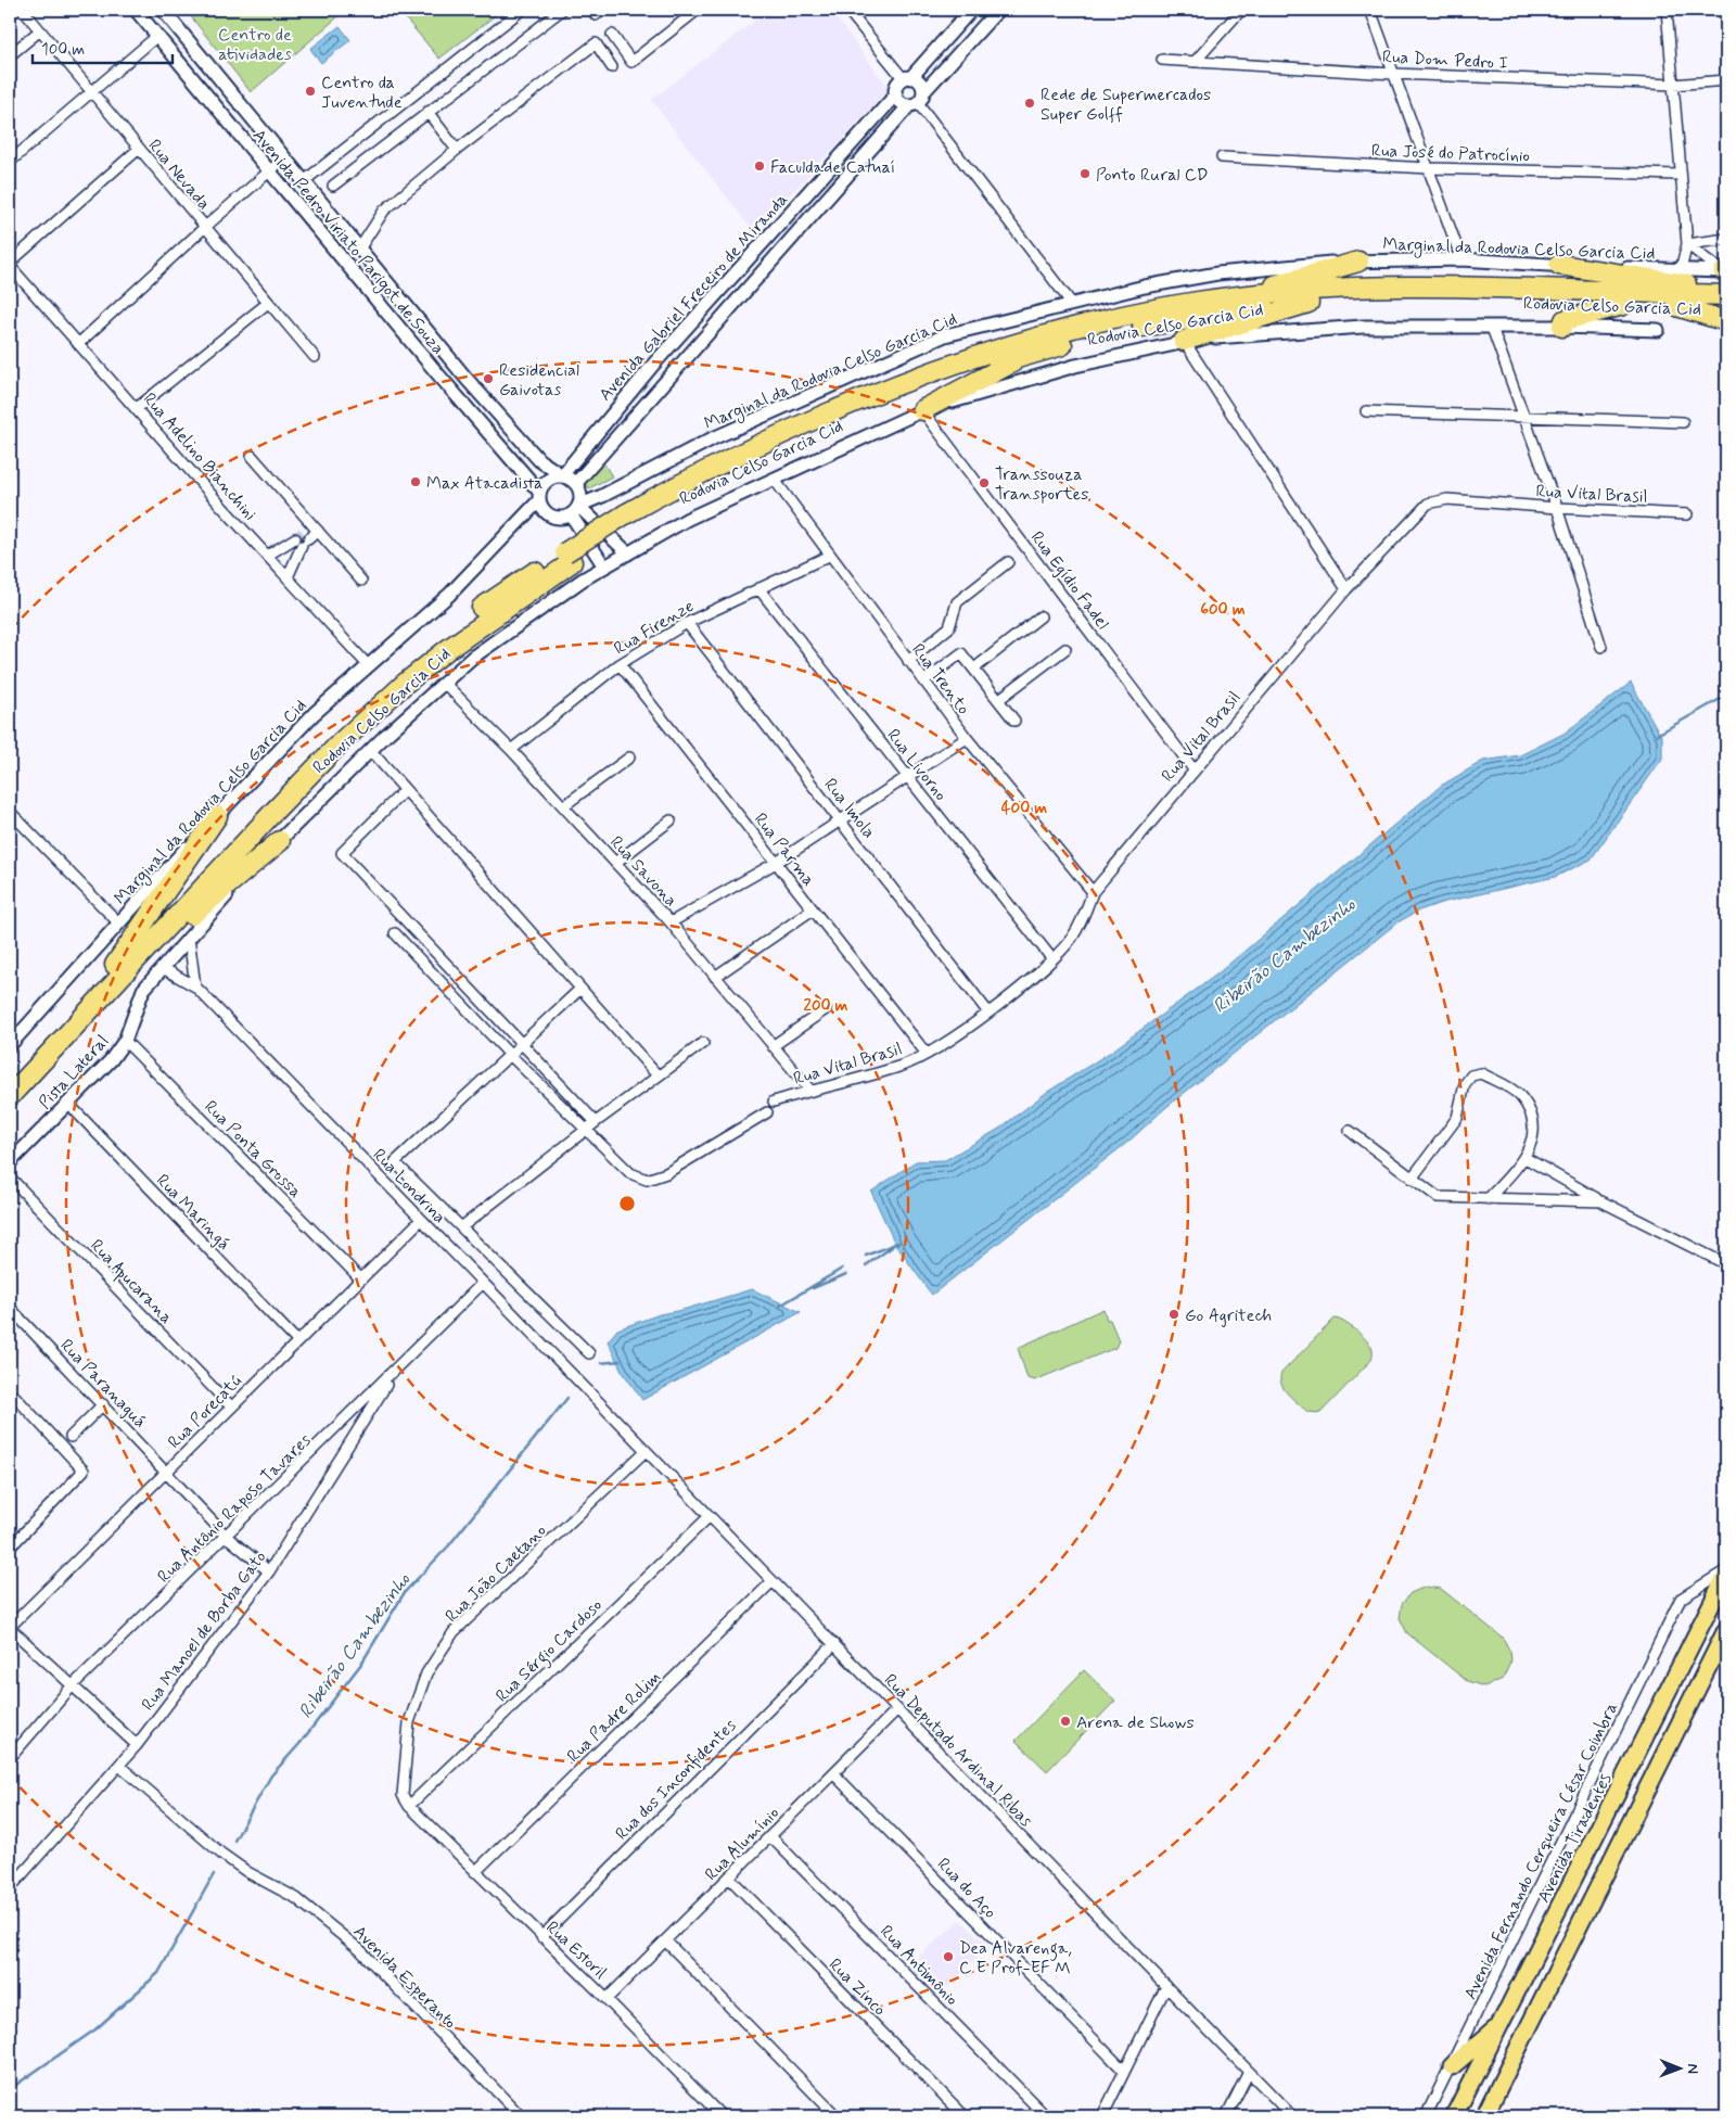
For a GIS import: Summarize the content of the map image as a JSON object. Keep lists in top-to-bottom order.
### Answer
{
  "streets": {
    "highway": ["Rodovia Celso Garcia Cid", "Avenida Tiradentes"],
    "street": [
      "Rua Dom Pedro I",
      "Rua José do Patrocínio",
      "Rua Nevada",
      "Avenida Pedro Viriato Parigot de Souza",
      "Marginal da Rodovia Celso Garcia Cid",
      "Avenida Gabriel Freceiro de Miranda",
      "Rua Adelino Bianchini",
      "Rua Vital Brasil",
      "Rua Egídio Fadel",
      "Rua Firenze",
      "Rua Trento",
      "Rua Livorno",
      "Rua Imola",
      "Rua Parma",
      "Rua Savona",
      "Pista Lateral",
      "Rua Ponta Grossa",
      "Rua Londrina",
      "Rua Maringá",
      "Rua Apucarana",
      "Rua Paranaguá",
      "Rua Porecatú",
      "Rua Antônio Raposo Tavares",
      "Rua João Caetano",
      "Rua Manoel de Borba Gato",
      "Rua Sérgio Cardoso",
      "Rua Padre Rolim",
      "Rua Deputado Ardinal Ribas",
      "Rua dos Inconfidentes",
      "Rua Alumínio",
      "Avenida Fernando Cerqueira César Coimbra",
      "Rua do Aço",
      "Rua Estoril",
      "Rua Antimônio",
      "Avenida Esperanto",
      "Rua Zinco"
    ]
  },
  "crossings": [
    ["Avenida Pedro Viriato Parigot de Souza", "Marginal da Rodovia Celso Garcia Cid"],
    ["Avenida Pedro Viriato Parigot de Souza", "Avenida Gabriel Freceiro de Miranda"],
    ["Marginal da Rodovia Celso Garcia Cid", "Avenida Gabriel Freceiro de Miranda"],
    ["Marginal da Rodovia Celso Garcia Cid", "Rua Adelino Bianchini"],
    ["Rua Vital Brasil", "Rua Egídio Fadel"],
    ["Rua Vital Brasil", "Rua Trento"],
    ["Rua Vital Brasil", "Rua Livorno"],
    ["Rua Vital Brasil", "Rua Imola"],
    ["Rua Vital Brasil", "Rua Parma"],
    ["Rua Vital Brasil", "Rua Savona"],
    ["Rua Firenze", "Rua Trento"],
    ["Rua Firenze", "Rua Livorno"],
    ["Rua Firenze", "Rua Imola"],
    ["Rua Firenze", "Rua Parma"],
    ["Rua Firenze", "Rua Savona"],
    ["Pista Lateral", "Rua Ponta Grossa"],
    ["Pista Lateral", "Rua Londrina"],
    ["Pista Lateral", "Rua Maringá"],
    ["Rua Ponta Grossa", "Rua Porecatú"],
    ["Rua Londrina", "Rua Porecatú"],
    ["Rua Londrina", "Rua Antônio Raposo Tavares"],
    ["Rua Londrina", "Rua Deputado Ardinal Ribas"],
    ["Rua Maringá", "Rua Porecatú"],
    ["Rua Apucarana", "Rua Porecatú"],
    ["Rua Paranaguá", "Rua Porecatú"],
    ["Rua Paranaguá", "Rua Antônio Raposo Tavares"],
    ["Rua Paranaguá", "Rua Manoel de Borba Gato"],
    ["Rua Antônio Raposo Tavares", "Rua Manoel de Borba Gato"],
    ["Rua João Caetano", "Rua Sérgio Cardoso"],
    ["Rua João Caetano", "Rua Deputado Ardinal Ribas"],
    ["Rua João Caetano", "Rua Estoril"],
    ["Rua Manoel de Borba Gato", "Avenida Esperanto"],
    ["Rua Sérgio Cardoso", "Rua Deputado Ardinal Ribas"],
    ["Rua Sérgio Cardoso", "Rua Estoril"],
    ["Rua Padre Rolim", "Rua Deputado Ardinal Ribas"],
    ["Rua Padre Rolim", "Rua Estoril"],
    ["Rua Deputado Ardinal Ribas", "Rua dos Inconfidentes"],
    ["Rua Deputado Ardinal Ribas", "Rua Alumínio"],
    ["Rua dos Inconfidentes", "Rua Estoril"],
    ["Rua Alumínio", "Rua do Aço"],
    ["Rua Alumínio", "Rua Estoril"],
    ["Rua Alumínio", "Rua Antimônio"],
    ["Rua Alumínio", "Rua Zinco"]
  ],
  "water": ["Ribeirão Cambezinho"],
  "parks": ["Centro de atividades"],
  "places": [
    "Centro da Juventude",
    "Rede de Supermercados Super Golff",
    "Faculdade Catuaí",
    "Ponto Rural CD",
    "Residencial Gaivotas",
    "Max Atacadista",
    "Transsouza Transportes",
    "Go Agritech",
    "Arena de Shows",
    "Dea Alvarenga, C E Prof-EF M"
  ],
  "scale_bar": "100 m",
  "north": "right",
  "rings": ["600 m", "400 m", "200 m"]
}
